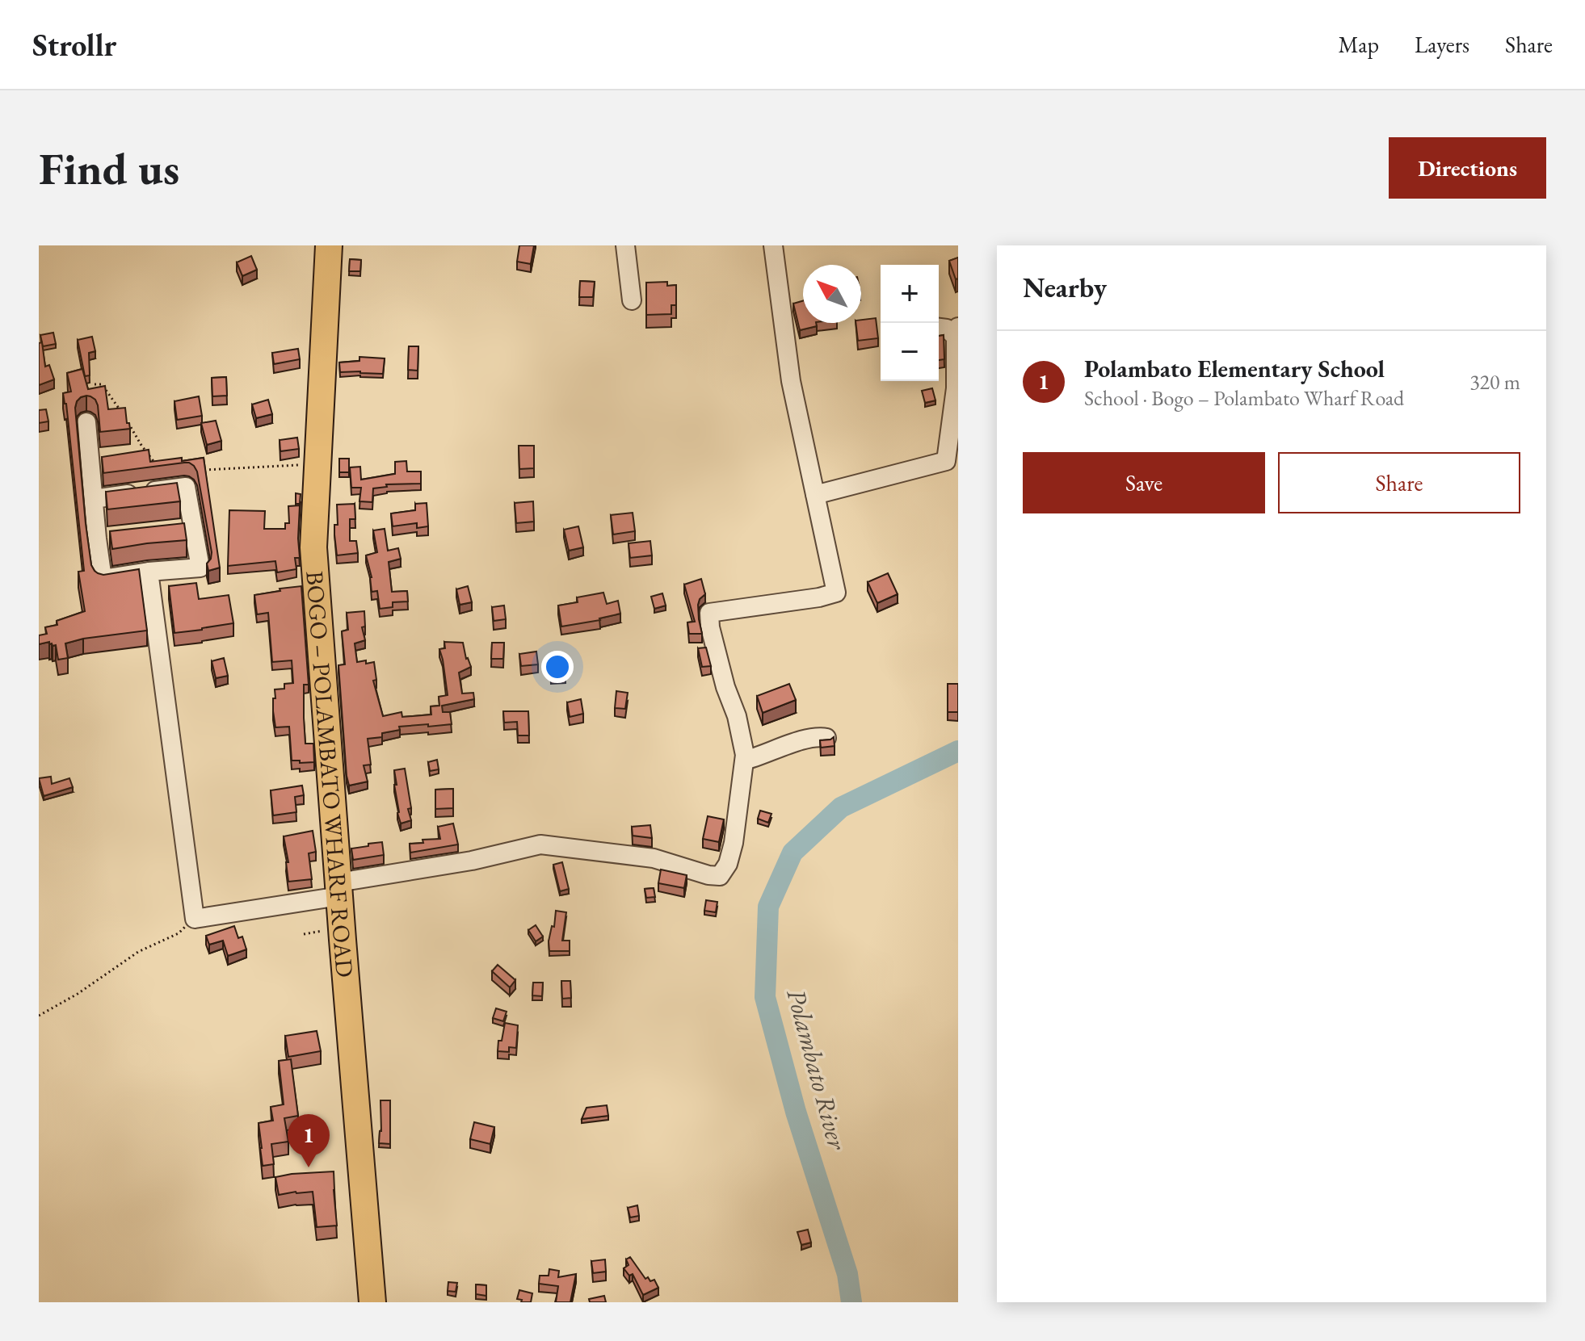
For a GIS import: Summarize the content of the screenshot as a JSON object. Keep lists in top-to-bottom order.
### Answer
{
  "streets": {
    "highway": ["BOGO – POLAMBATO WHARF ROAD"]
  },
  "water": ["Polambato River"],
  "north": "top left",
  "page": {
    "header": "Strollr",
    "nav": ["Map", "Layers", "Share"],
    "buttons": [
      "Directions",
      ["Save", "Share"]
    ],
    "title": "Find us",
    "heading": "Nearby",
    "map_buttons": ["+", "−"],
    "list": [
      {
        "mark": "1",
        "name": "Polambato Elementary School",
        "note": "School · Bogo – Polambato Wharf Road",
        "value": "320 m"
      }
    ],
    "pins": "1"
  }
}
